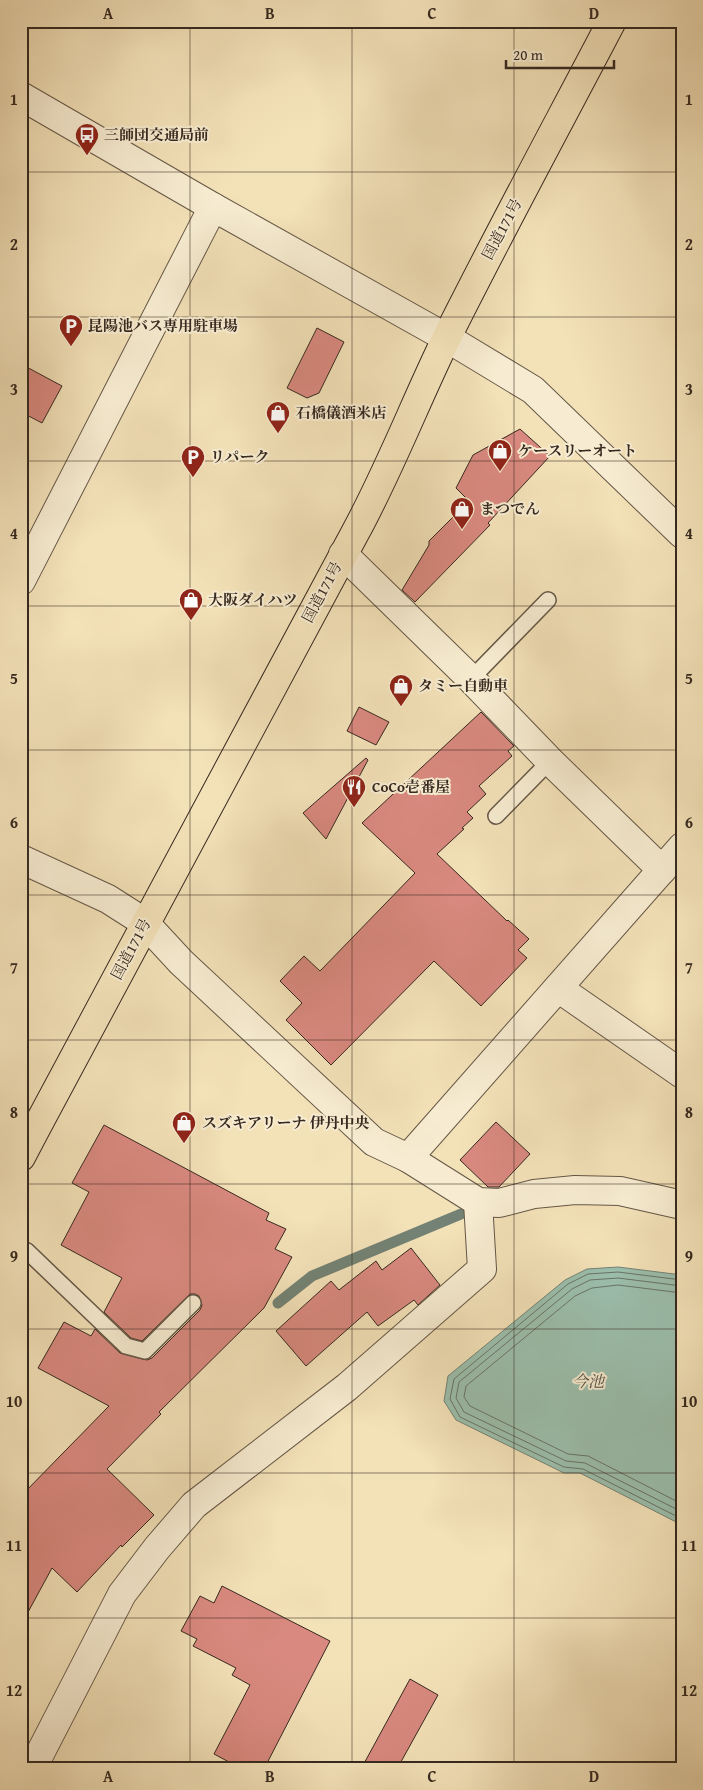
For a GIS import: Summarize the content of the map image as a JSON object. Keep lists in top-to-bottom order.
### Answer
{
  "streets": {
    "highway": ["国道171号"]
  },
  "water": ["今池"],
  "places": {
    "bus stop": ["三師団交通局前"],
    "parking": ["昆陽池バス専用駐車場", "リパーク"],
    "shop": [
      "石橋儀酒米店",
      "ケースリーオート",
      "まつでん",
      "大阪ダイハツ",
      "タミー自動車",
      "スズキアリーナ 伊丹中央"
    ],
    "restaurant": ["CoCo壱番屋"]
  },
  "scale_bar": "20 m",
  "grid": {
    "columns": [
      "A",
      "B",
      "C",
      "D"
    ],
    "rows": [
      "1",
      "2",
      "3",
      "4",
      "5",
      "6",
      "7",
      "8",
      "9",
      "10",
      "11",
      "12"
    ]
  }
}
